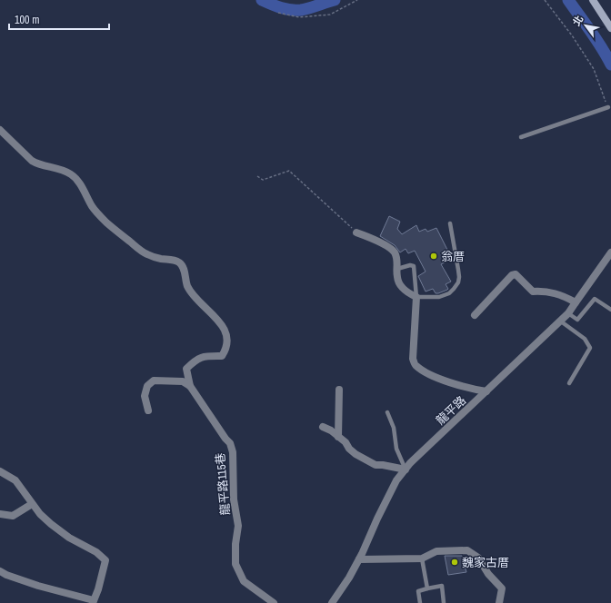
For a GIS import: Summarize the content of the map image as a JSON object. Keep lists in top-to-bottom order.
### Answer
{
  "streets": {
    "street": ["龍平路", "龍平路115巷"]
  },
  "places": ["翁厝", "魏家古厝"],
  "scale_bar": "100 m",
  "north": "top left"
}
